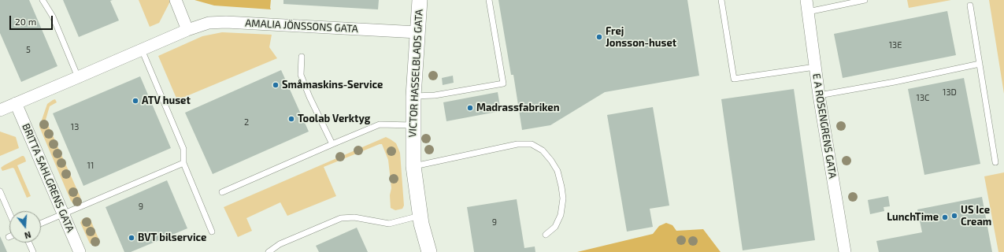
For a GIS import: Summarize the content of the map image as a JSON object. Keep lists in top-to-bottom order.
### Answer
{
  "streets": {
    "street": [
      "AMALIA JÖNSSONS GATA",
      "VICTOR HASSELBLADS GATA",
      "E A ROSENGRENS GATA",
      "BRITTA SAHLGRENS GATA"
    ]
  },
  "crossings": [
    ["AMALIA JÖNSSONS GATA", "VICTOR HASSELBLADS GATA"],
    ["AMALIA JÖNSSONS GATA", "BRITTA SAHLGRENS GATA"]
  ],
  "places": [
    "Frej Jonsson-huset",
    "Småmaskins-Service",
    "ATV huset",
    "Madrassfabriken",
    "Toolab Verktyg",
    "US Ice Cream",
    "LunchTime",
    "BVT bilservice"
  ],
  "house_numbers": [
    "13E",
    "5",
    "13D",
    "13C",
    "2",
    "13",
    "11",
    "9",
    "9"
  ],
  "scale_bar": "20 m",
  "north": "bottom"
}
